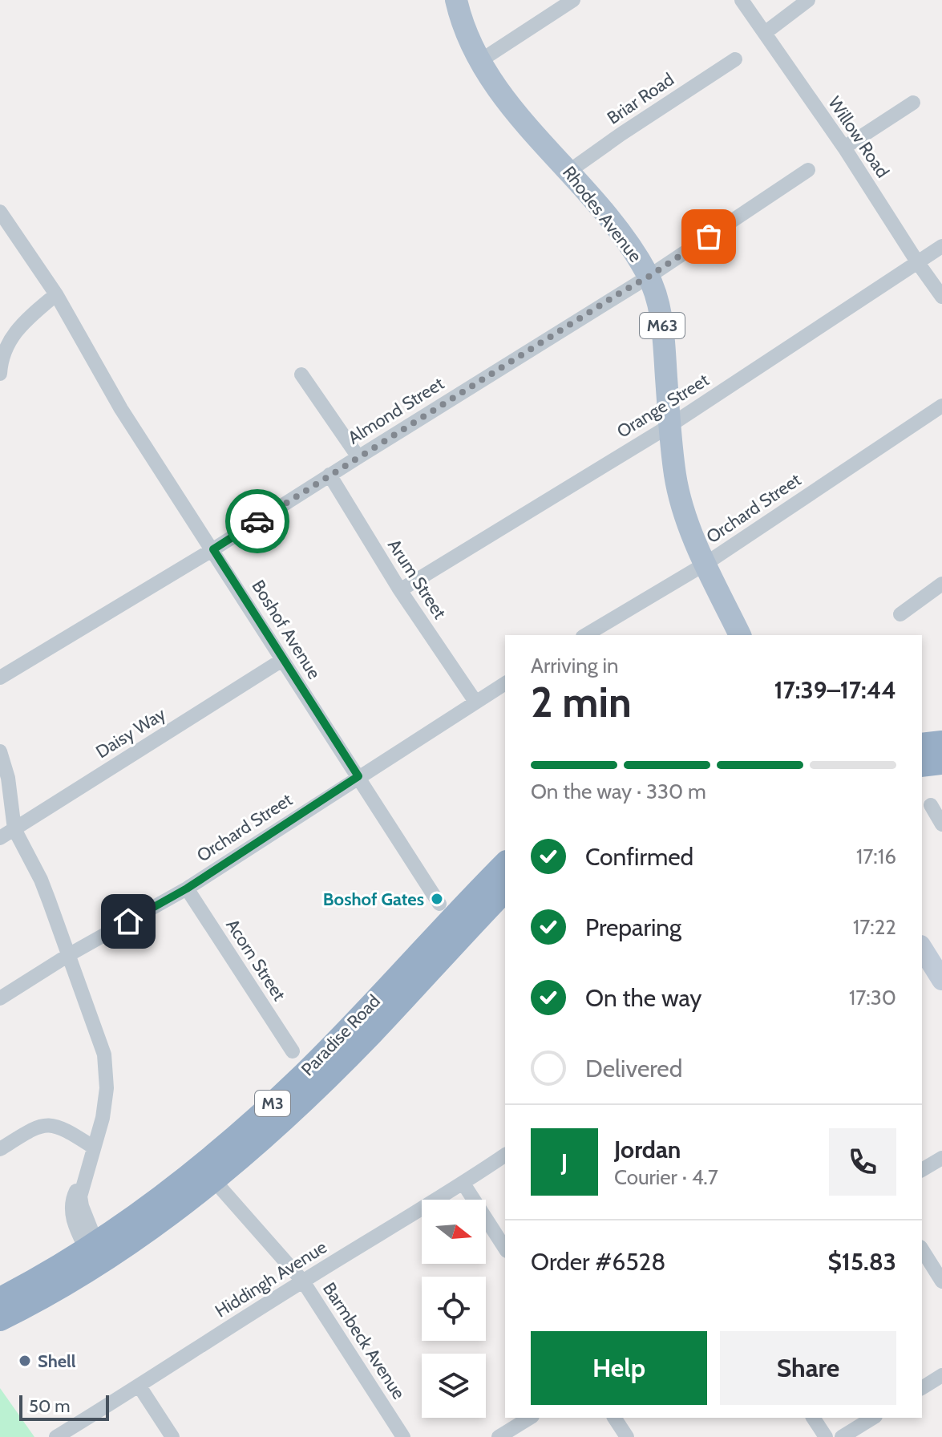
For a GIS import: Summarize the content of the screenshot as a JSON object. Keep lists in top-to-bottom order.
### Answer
{
  "streets": {
    "highway": ["Paradise Road", "M3"],
    "main road": ["Rhodes Avenue", "M63"],
    "street": [
      "Briar Road",
      "Willow Road",
      "Orange Street",
      "Almond Street",
      "Orchard Street",
      "Arum Street",
      "Boshof Avenue",
      "Daisy Way",
      "Acorn Street",
      "Hiddingh Avenue",
      "Barmbeck Avenue"
    ]
  },
  "crossings": [
    ["Briar Road", "Rhodes Avenue"],
    ["Willow Road", "Orange Street"],
    ["Rhodes Avenue", "Orange Street"],
    ["Rhodes Avenue", "Almond Street"],
    ["Rhodes Avenue", "Orchard Street"],
    ["Orange Street", "Arum Street"],
    ["Almond Street", "Arum Street"],
    ["Almond Street", "Boshof Avenue"],
    ["Orchard Street", "Arum Street"],
    ["Orchard Street", "Boshof Avenue"],
    ["Orchard Street", "Acorn Street"],
    ["Boshof Avenue", "Daisy Way"],
    ["Paradise Road", "Barmbeck Avenue"],
    ["Hiddingh Avenue", "Barmbeck Avenue"]
  ],
  "places": ["Boshof Gates", "Shell"],
  "scale_bar": "50 m",
  "north": "right",
  "page": {
    "heading": ["2 min", "Arriving in", "17:39–17:44"],
    "panel": [
      "Jordan",
      "Courier · 4.7",
      "Order #6528",
      "$15.83"
    ],
    "bar": "On the way · 330 m",
    "list": [
      ["Confirmed", "17:16"],
      ["Preparing", "17:22"],
      ["On the way", "17:30"],
      "Delivered"
    ],
    "round": "J",
    "buttons": ["Help", "Share"],
    "scale": "50 m"
  }
}
